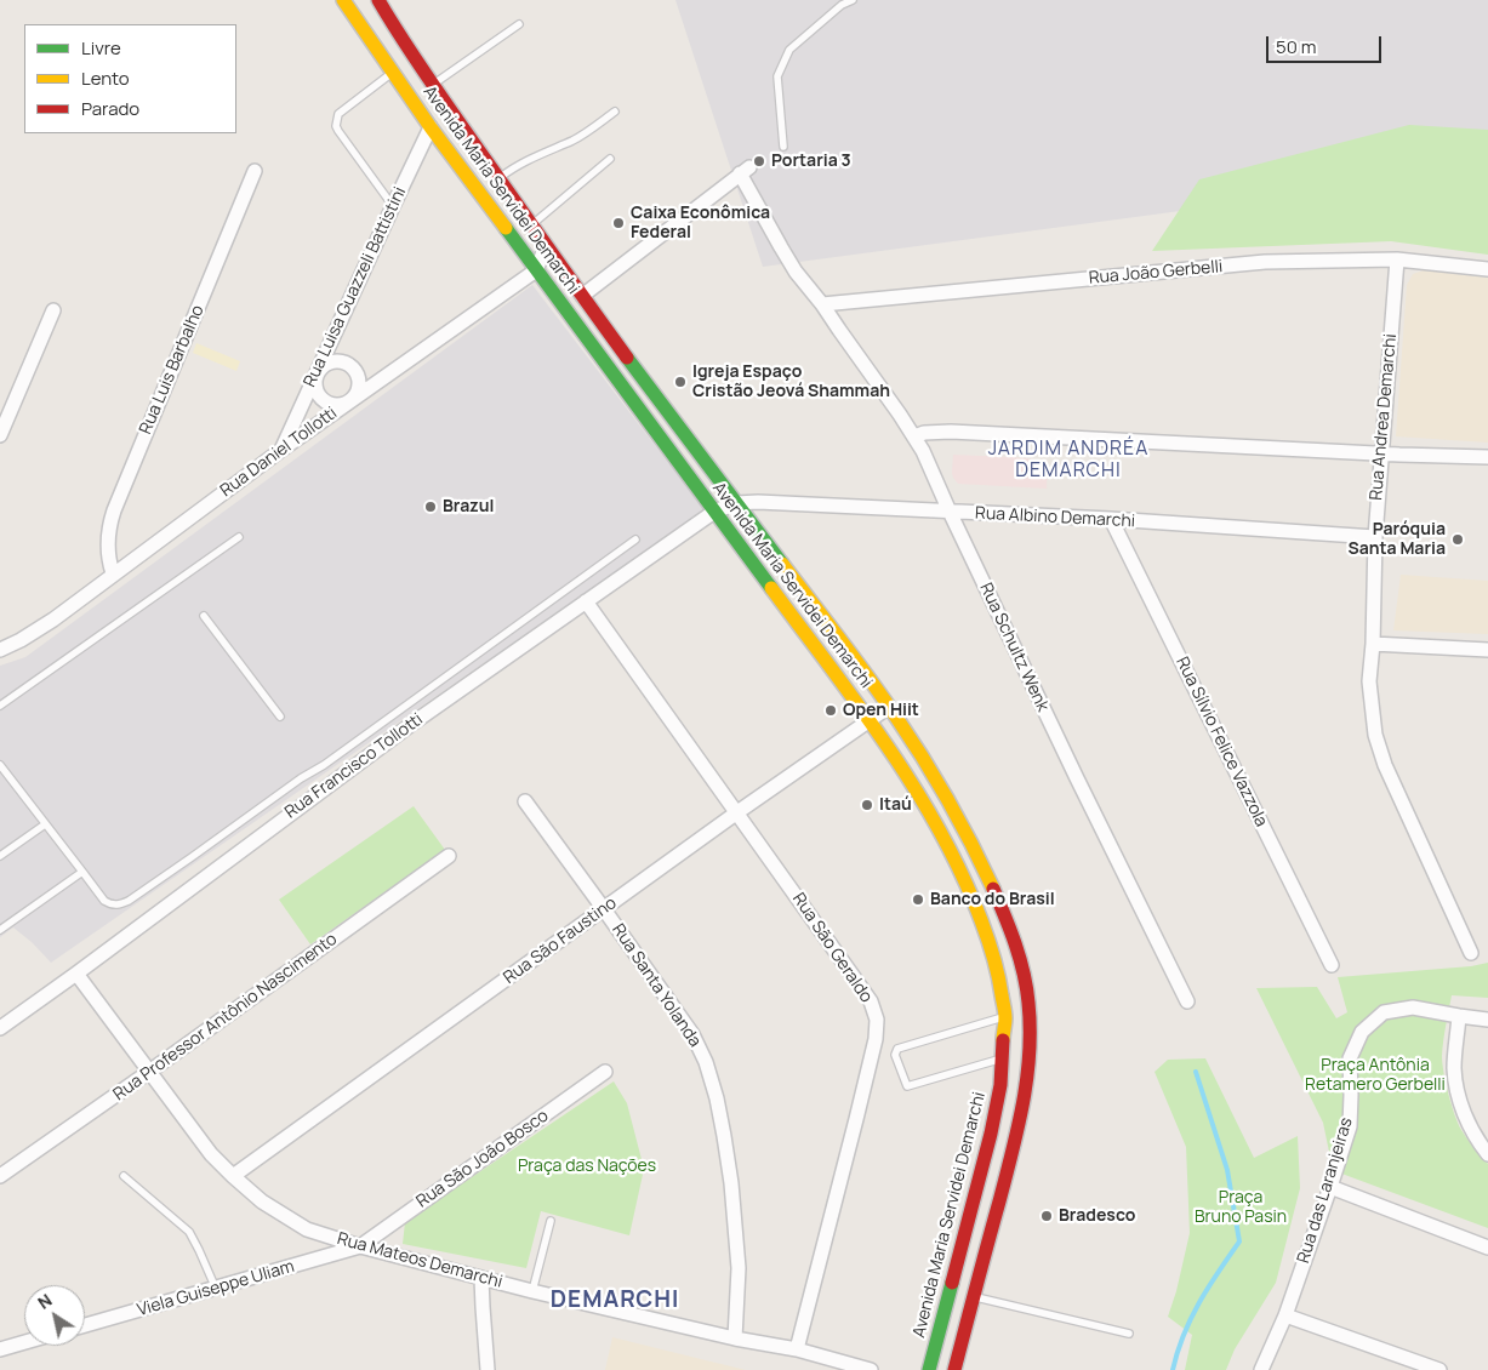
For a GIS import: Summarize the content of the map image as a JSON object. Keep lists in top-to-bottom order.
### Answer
{
  "streets": {
    "main road": ["Avenida Maria Servidei Demarchi"],
    "street": [
      "Rua João Gerbelli",
      "Rua Luisa Guazzeli Battistini",
      "Rua Luis Barbalho",
      "Rua Andrea Demarchi",
      "Rua Daniel Tollotti",
      "Rua Albino Demarchi",
      "Rua Schultz Wenk",
      "Rua Sílvio Felice Vazzola",
      "Rua Francisco Tollotti",
      "Rua São Faustino",
      "Rua São Geraldo",
      "Rua Santa Yolanda",
      "Rua Professor Antônio Nascimento",
      "Rua São João Bosco",
      "Rua das Laranjeiras",
      "Rua Mateos Demarchi",
      "Viela Guiseppe Uliam"
    ]
  },
  "crossings": [
    ["Avenida Maria Servidei Demarchi", "Rua Luisa Guazzeli Battistini"],
    ["Avenida Maria Servidei Demarchi", "Rua Daniel Tollotti"],
    ["Avenida Maria Servidei Demarchi", "Rua Albino Demarchi"],
    ["Avenida Maria Servidei Demarchi", "Rua Schultz Wenk"],
    ["Avenida Maria Servidei Demarchi", "Rua Francisco Tollotti"],
    ["Avenida Maria Servidei Demarchi", "Rua São Faustino"],
    ["Rua João Gerbelli", "Rua Andrea Demarchi"],
    ["Rua João Gerbelli", "Rua Schultz Wenk"],
    ["Rua Luisa Guazzeli Battistini", "Rua Daniel Tollotti"],
    ["Rua Luis Barbalho", "Rua Daniel Tollotti"],
    ["Rua Andrea Demarchi", "Rua Albino Demarchi"],
    ["Rua Albino Demarchi", "Rua Schultz Wenk"],
    ["Rua Albino Demarchi", "Rua Sílvio Felice Vazzola"],
    ["Rua Albino Demarchi", "Rua Francisco Tollotti"],
    ["Rua Francisco Tollotti", "Rua São Geraldo"],
    ["Rua Francisco Tollotti", "Rua Mateos Demarchi"],
    ["Rua São Faustino", "Rua São Geraldo"],
    ["Rua São Faustino", "Rua Santa Yolanda"],
    ["Rua São Faustino", "Rua Mateos Demarchi"],
    ["Rua São Geraldo", "Rua Mateos Demarchi"],
    ["Rua Santa Yolanda", "Rua Mateos Demarchi"],
    ["Rua Professor Antônio Nascimento", "Rua Mateos Demarchi"],
    ["Rua São João Bosco", "Rua Mateos Demarchi"],
    ["Rua São João Bosco", "Viela Guiseppe Uliam"],
    ["Rua Mateos Demarchi", "Viela Guiseppe Uliam"]
  ],
  "districts": ["JARDIM ANDRÉA DEMARCHI", "DEMARCHI"],
  "parks": ["Praça Antônia Retamero Gerbelli", "Praça das Nações", "Praça Bruno Pasin"],
  "places": [
    "Portaria 3",
    "Caixa Econômica Federal",
    "Igreja Espaço Cristão Jeová Shammah",
    "Brazul",
    "Paróquia Santa Maria",
    "Open Hiit",
    "Itaú",
    "Banco do Brasil",
    "Bradesco"
  ],
  "legend": ["Livre", "Lento", "Parado"],
  "scale_bar": "50 m",
  "north": "top left"
}
